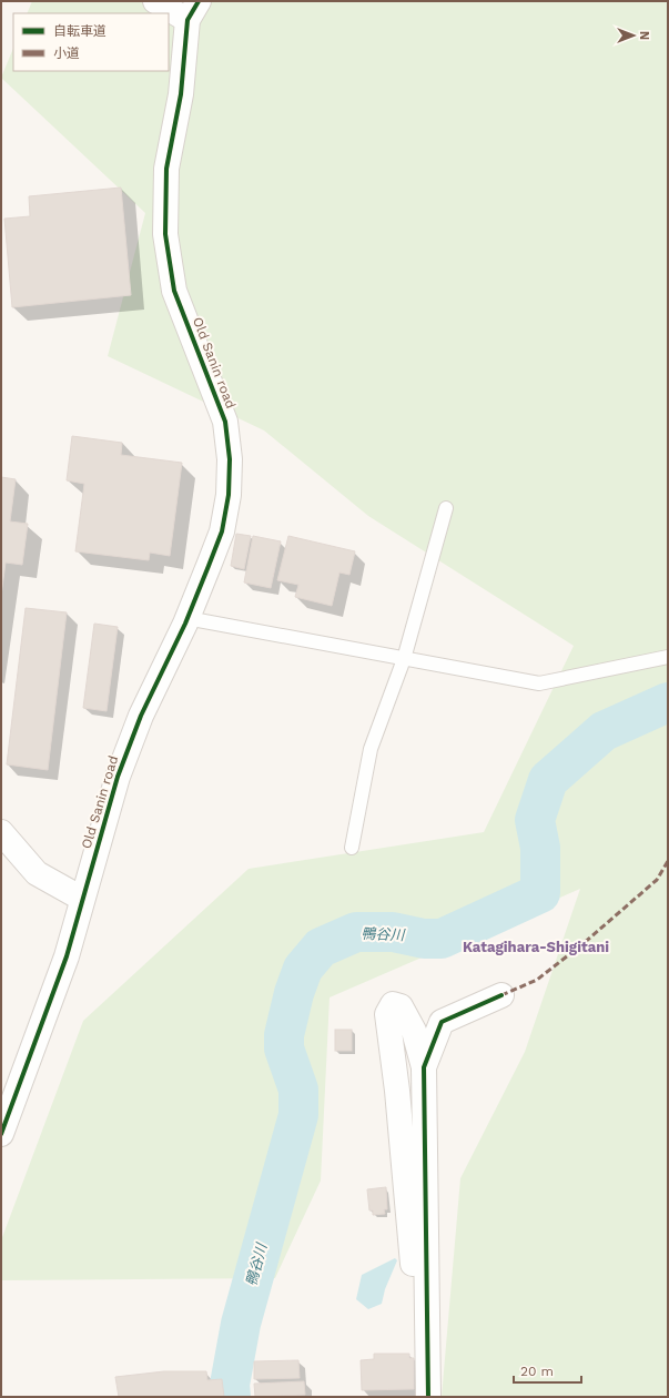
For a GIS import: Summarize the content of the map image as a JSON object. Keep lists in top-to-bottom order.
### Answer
{
  "streets": {
    "street": ["Old Sanin road"]
  },
  "districts": ["Katagihara-Shigitani"],
  "water": ["鴨谷川"],
  "legend": ["自転車道", "小道"],
  "scale_bar": "20 m",
  "north": "right"
}
